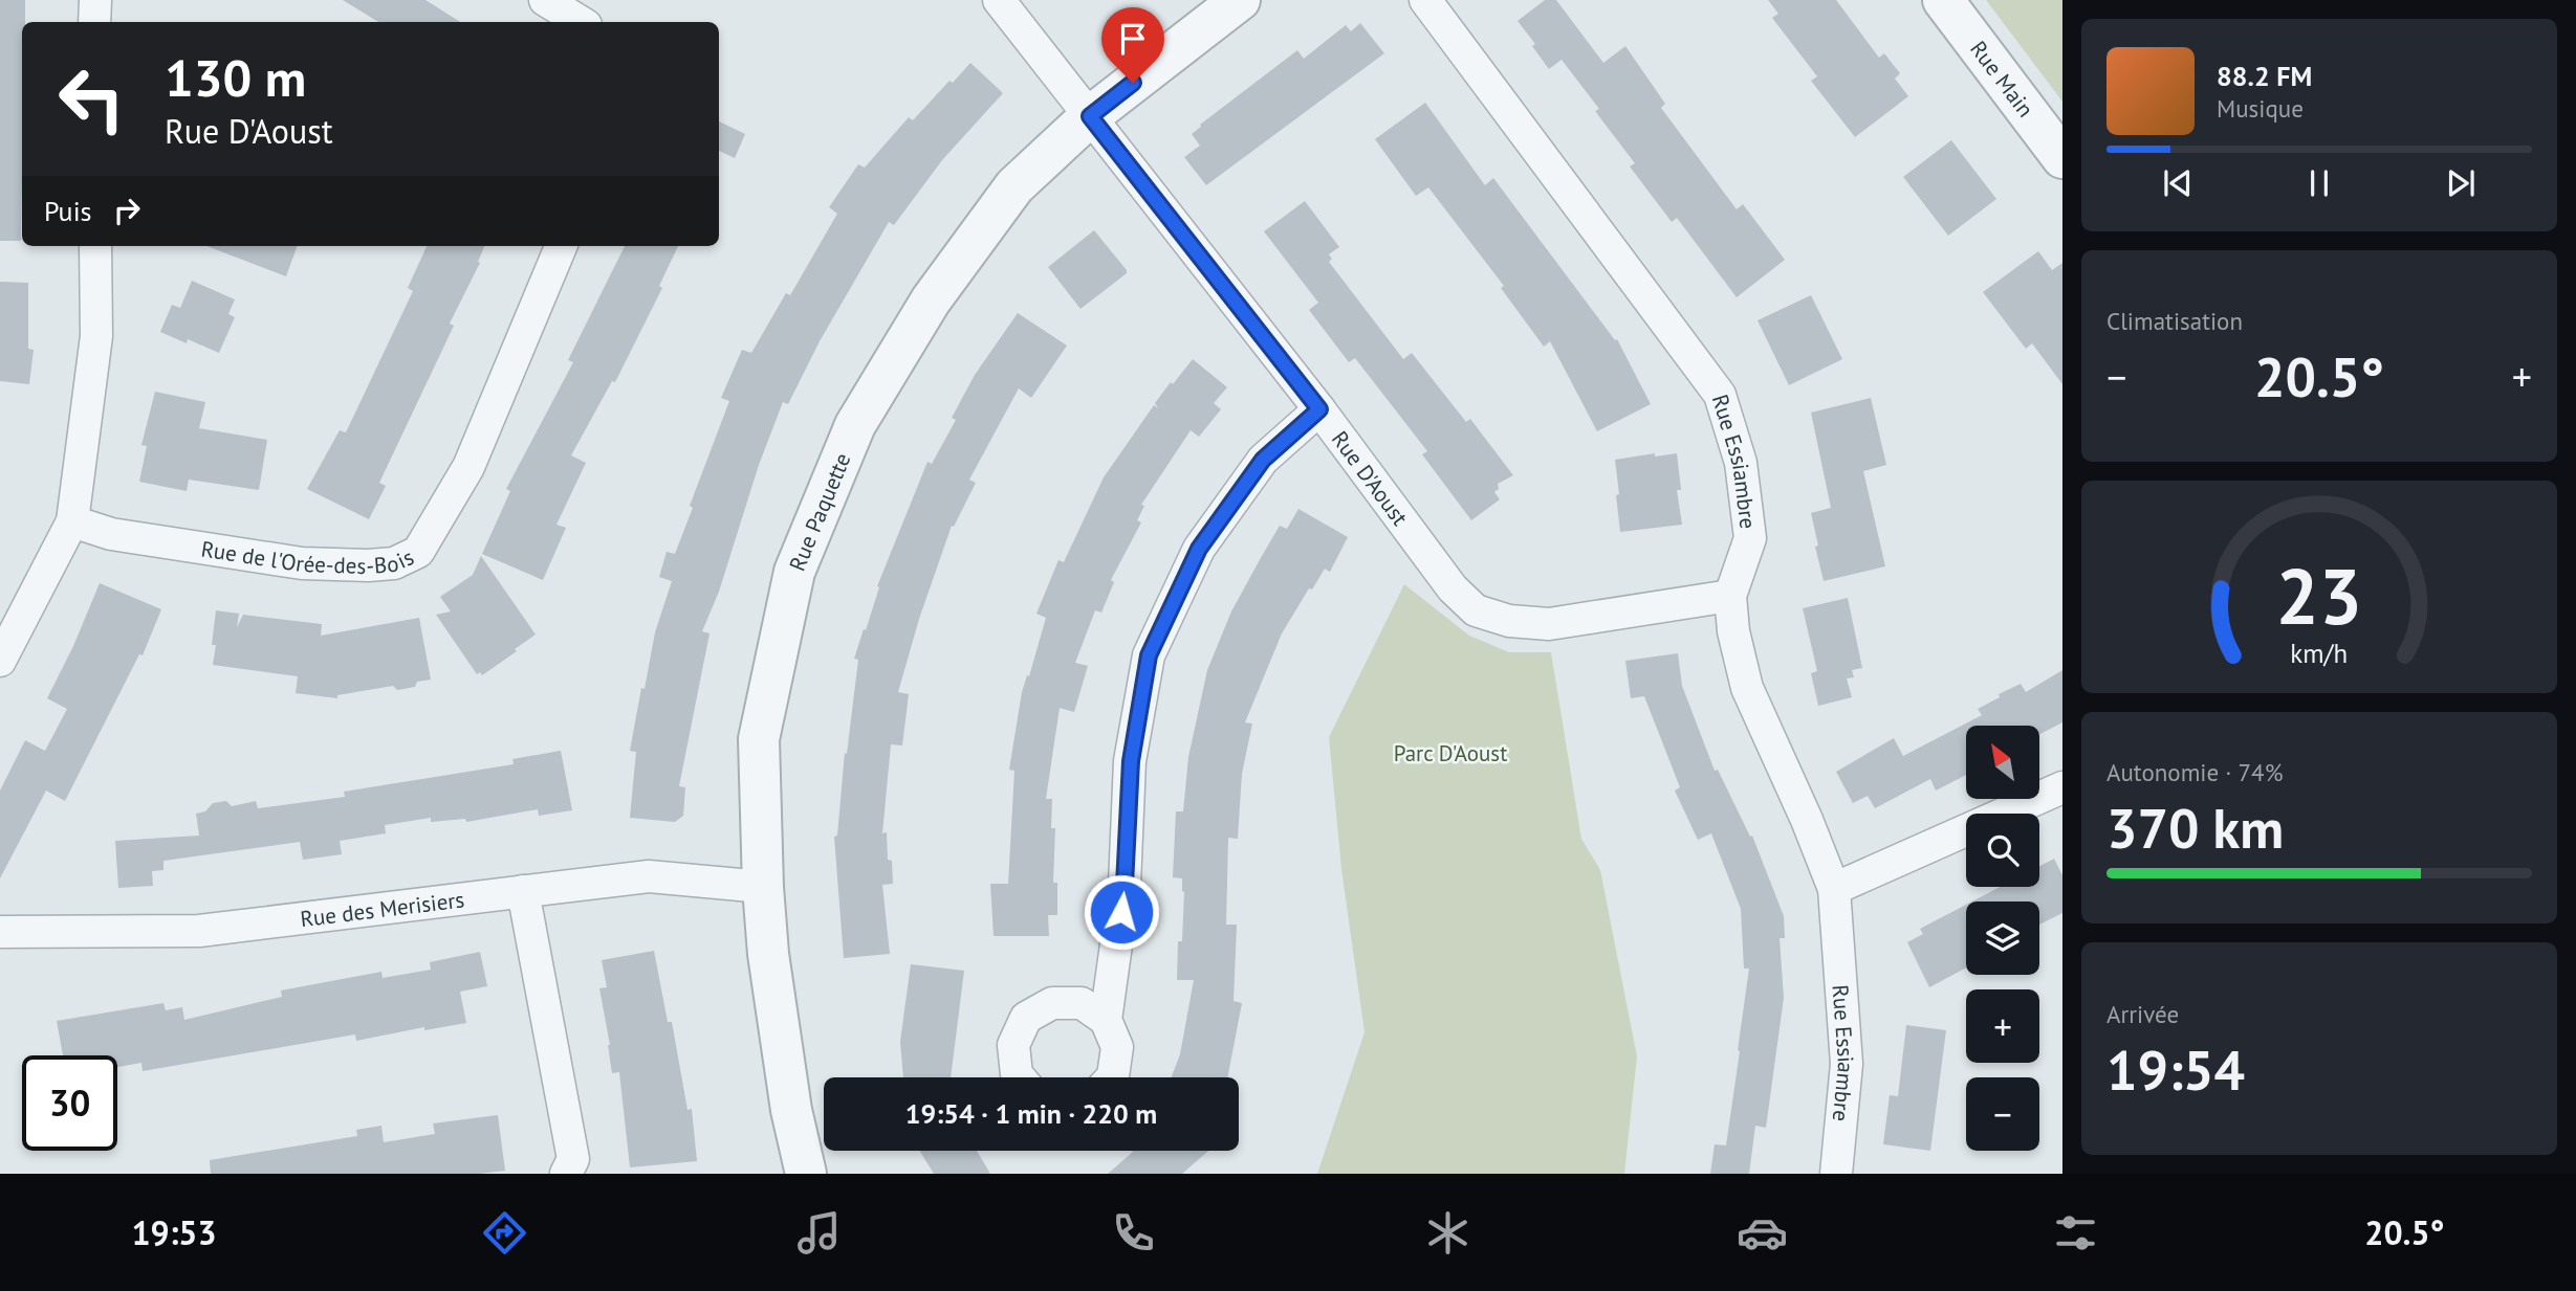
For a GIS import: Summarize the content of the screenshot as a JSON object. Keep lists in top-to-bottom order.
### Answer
{
  "streets": {
    "street": [
      "Rue Main",
      "Rue Essiambre",
      "Rue D'Aoust",
      "Rue Paquette",
      "Rue de l'Orée-des-Bois",
      "Rue des Merisiers"
    ]
  },
  "crossings": [
    ["Rue Essiambre", "Rue D'Aoust"],
    ["Rue D'Aoust", "Rue Paquette"],
    ["Rue Paquette", "Rue des Merisiers"]
  ],
  "parks": ["Parc D'Aoust"],
  "north": "top left",
  "page": {
    "turn": ["130 m", "Rue D'Aoust"],
    "song": ["88.2 FM", "Musique"],
    "then": "Puis",
    "tile": [
      "Climatisation",
      ["Autonomie · 74%", "370 km"],
      ["Arrivée", "19:54"]
    ],
    "heat": ["−", "20.5°", "+"],
    "map_buttons": ["+", "−"],
    "limit": "30",
    "trip": "19:54 · 1 min · 220 m",
    "tabs": ["19:53", "20.5°"],
    "gauge": ["23", "km/h"]
  }
}
